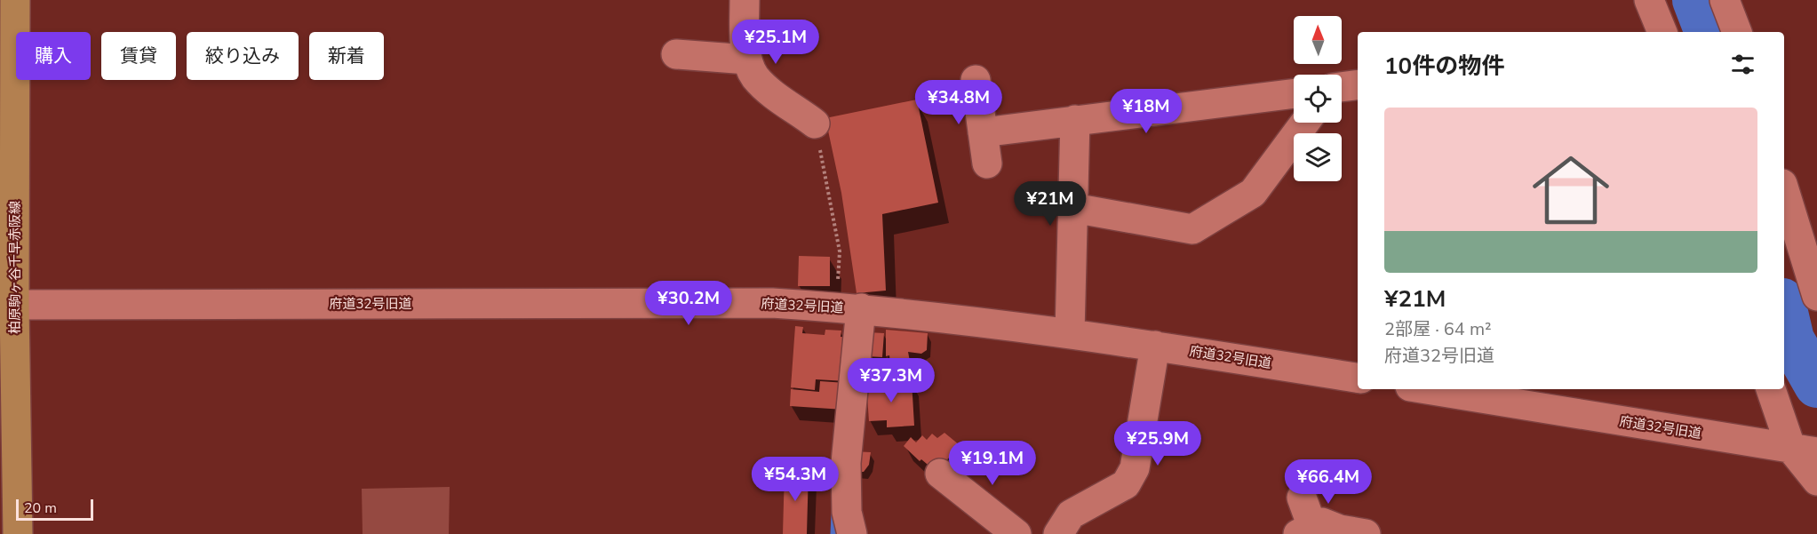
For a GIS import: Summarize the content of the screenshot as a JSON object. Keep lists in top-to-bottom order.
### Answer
{
  "streets": {
    "main road": ["柏原駒ヶ谷千早赤阪線"],
    "street": ["府道32号旧道"]
  },
  "crossings": [
    ["柏原駒ヶ谷千早赤阪線", "府道32号旧道"]
  ],
  "scale_bar": "20 m",
  "north": "top",
  "page": {
    "price": [
      "¥25.1M",
      "¥34.8M",
      "¥18M",
      "¥21M",
      "¥30.2M",
      "¥37.3M",
      "¥25.9M",
      "¥19.1M",
      "¥54.3M",
      "¥66.4M"
    ],
    "chip": [
      "購入",
      "賃貸",
      "絞り込み",
      "新着"
    ],
    "heading": "10件の物件",
    "list": [
      {
        "name": "¥21M",
        "note": "2部屋 · 64 m² · 府道32号旧道"
      }
    ],
    "scale": "20 m"
  }
}
